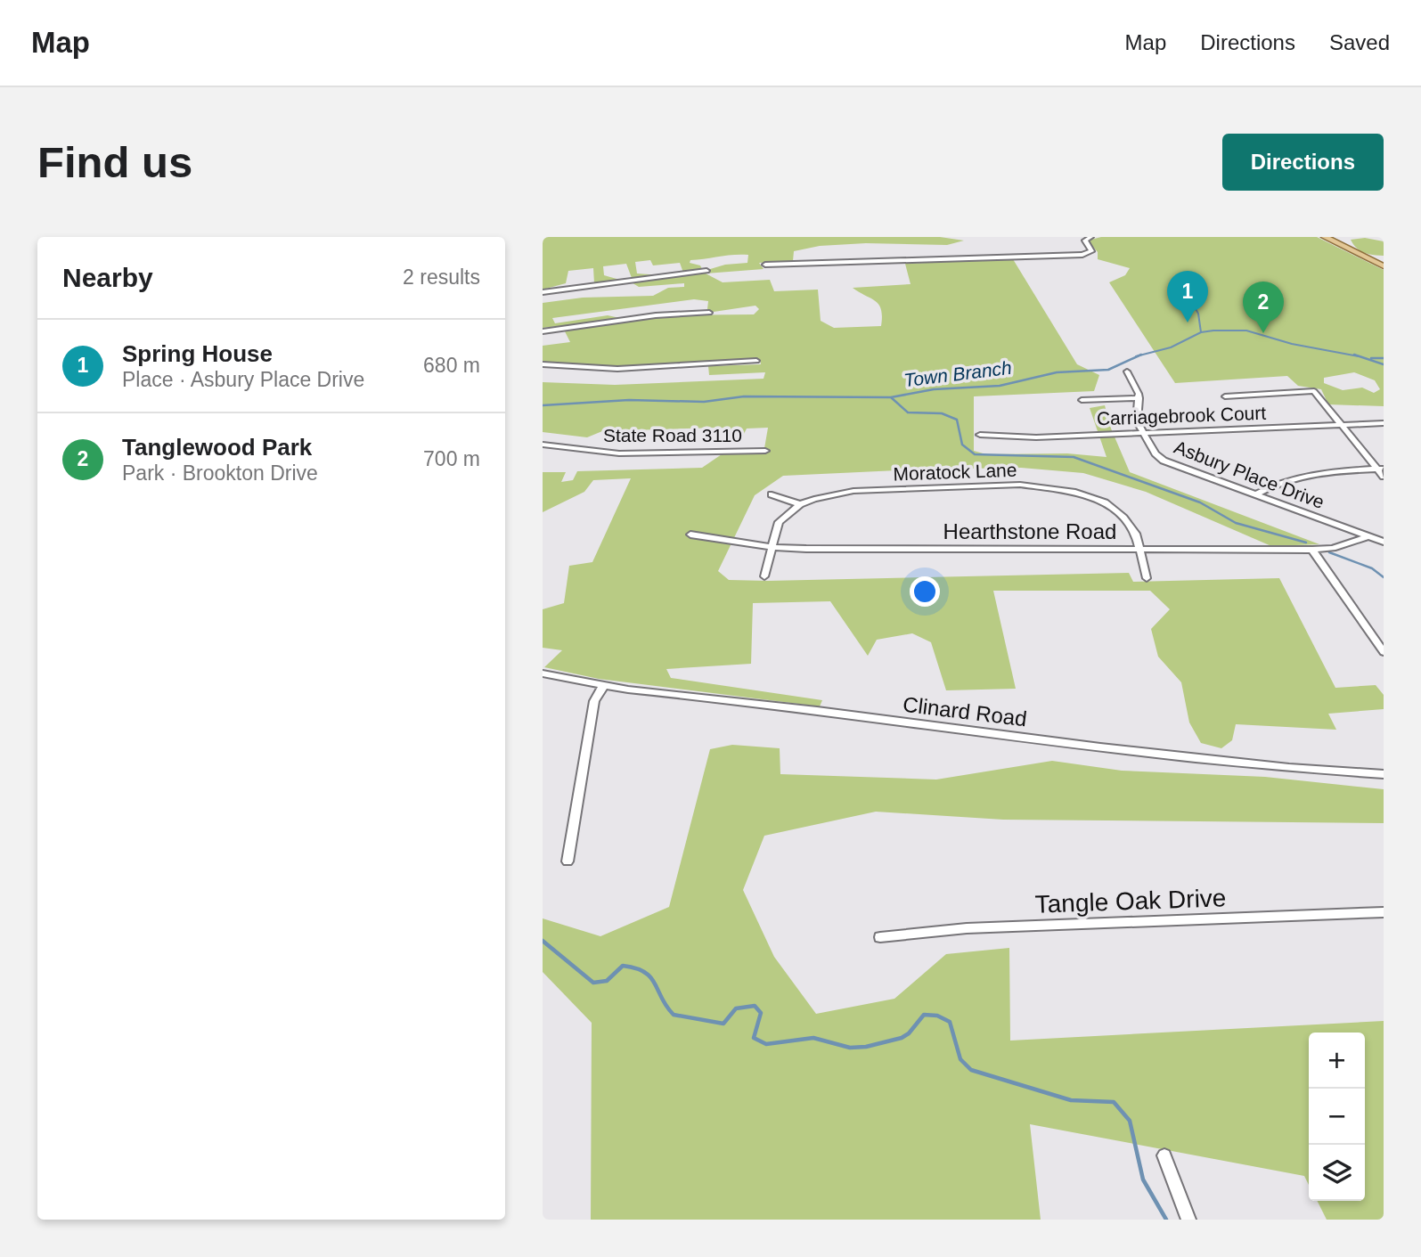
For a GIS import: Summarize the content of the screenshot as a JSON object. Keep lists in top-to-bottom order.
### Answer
{
  "streets": {
    "street": [
      "Carriagebrook Court",
      "State Road 3110",
      "Moratock Lane",
      "Asbury Place Drive",
      "Hearthstone Road",
      "Clinard Road",
      "Tangle Oak Drive"
    ]
  },
  "crossings": [
    ["Carriagebrook Court", "Asbury Place Drive"],
    ["Moratock Lane", "Hearthstone Road"],
    ["Asbury Place Drive", "Hearthstone Road"]
  ],
  "water": ["Town Branch"],
  "page": {
    "header": "Map",
    "nav": ["Map", "Directions", "Saved"],
    "buttons": "Directions",
    "title": "Find us",
    "heading": ["Nearby", "2 results"],
    "pins": ["1", "2"],
    "list": [
      {
        "mark": "1",
        "name": "Spring House",
        "note": "Place · Asbury Place Drive",
        "value": "680 m"
      },
      {
        "mark": "2",
        "name": "Tanglewood Park",
        "note": "Park · Brookton Drive",
        "value": "700 m"
      }
    ],
    "map_buttons": ["+", "−"]
  }
}
